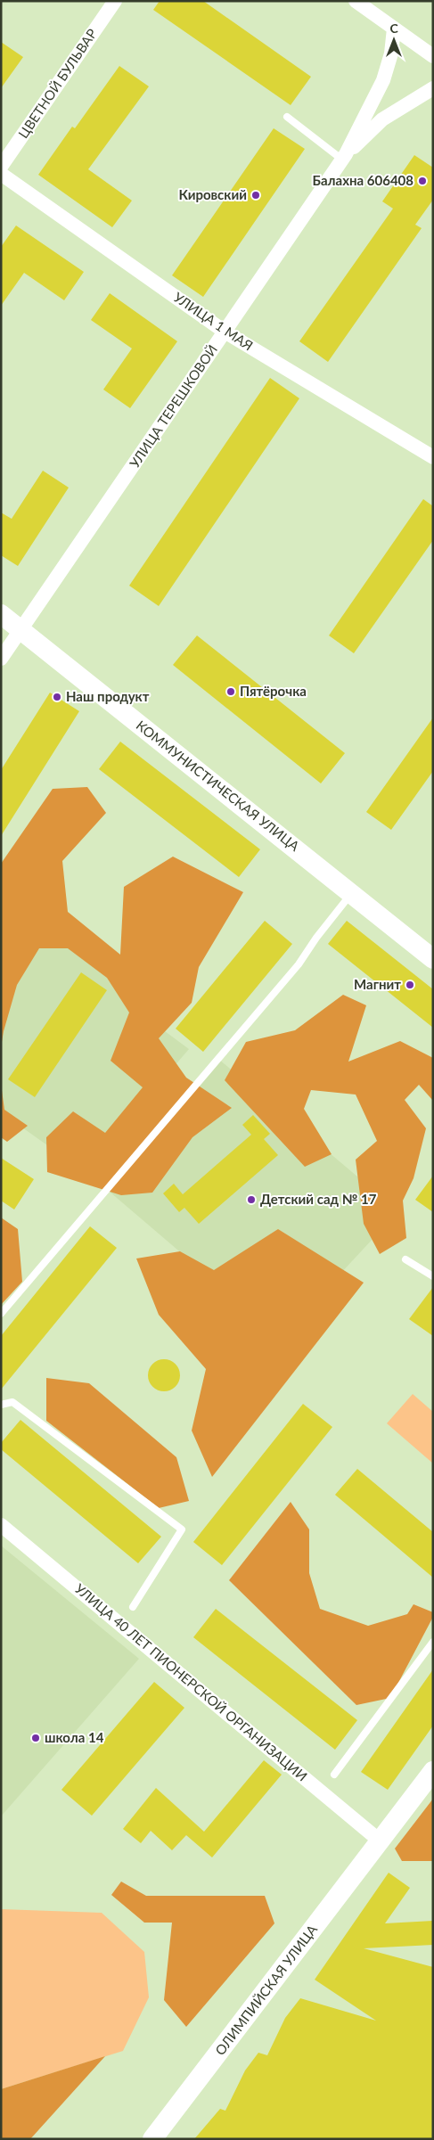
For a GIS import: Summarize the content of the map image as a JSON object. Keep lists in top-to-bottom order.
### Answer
{
  "streets": {
    "street": [
      "ЦВЕТНОЙ БУЛЬВАР",
      "УЛИЦА 1 МАЯ",
      "УЛИЦА ТЕРЕШКОВОЙ",
      "КОММУНИСТИЧЕСКАЯ УЛИЦА",
      "УЛИЦА 40 ЛЕТ ПИОНЕРСКОЙ ОРГАНИЗАЦИИ",
      "ОЛИМПИЙСКАЯ УЛИЦА"
    ]
  },
  "crossings": [
    ["УЛИЦА 1 МАЯ", "УЛИЦА ТЕРЕШКОВОЙ"],
    ["УЛИЦА ТЕРЕШКОВОЙ", "КОММУНИСТИЧЕСКАЯ УЛИЦА"],
    ["УЛИЦА 40 ЛЕТ ПИОНЕРСКОЙ ОРГАНИЗАЦИИ", "ОЛИМПИЙСКАЯ УЛИЦА"]
  ],
  "places": [
    "Балахна 606408",
    "Кировский",
    "Пятёрочка",
    "Наш продукт",
    "Магнит",
    "Детский сад № 17",
    "школа 14"
  ],
  "north": "top"
}
